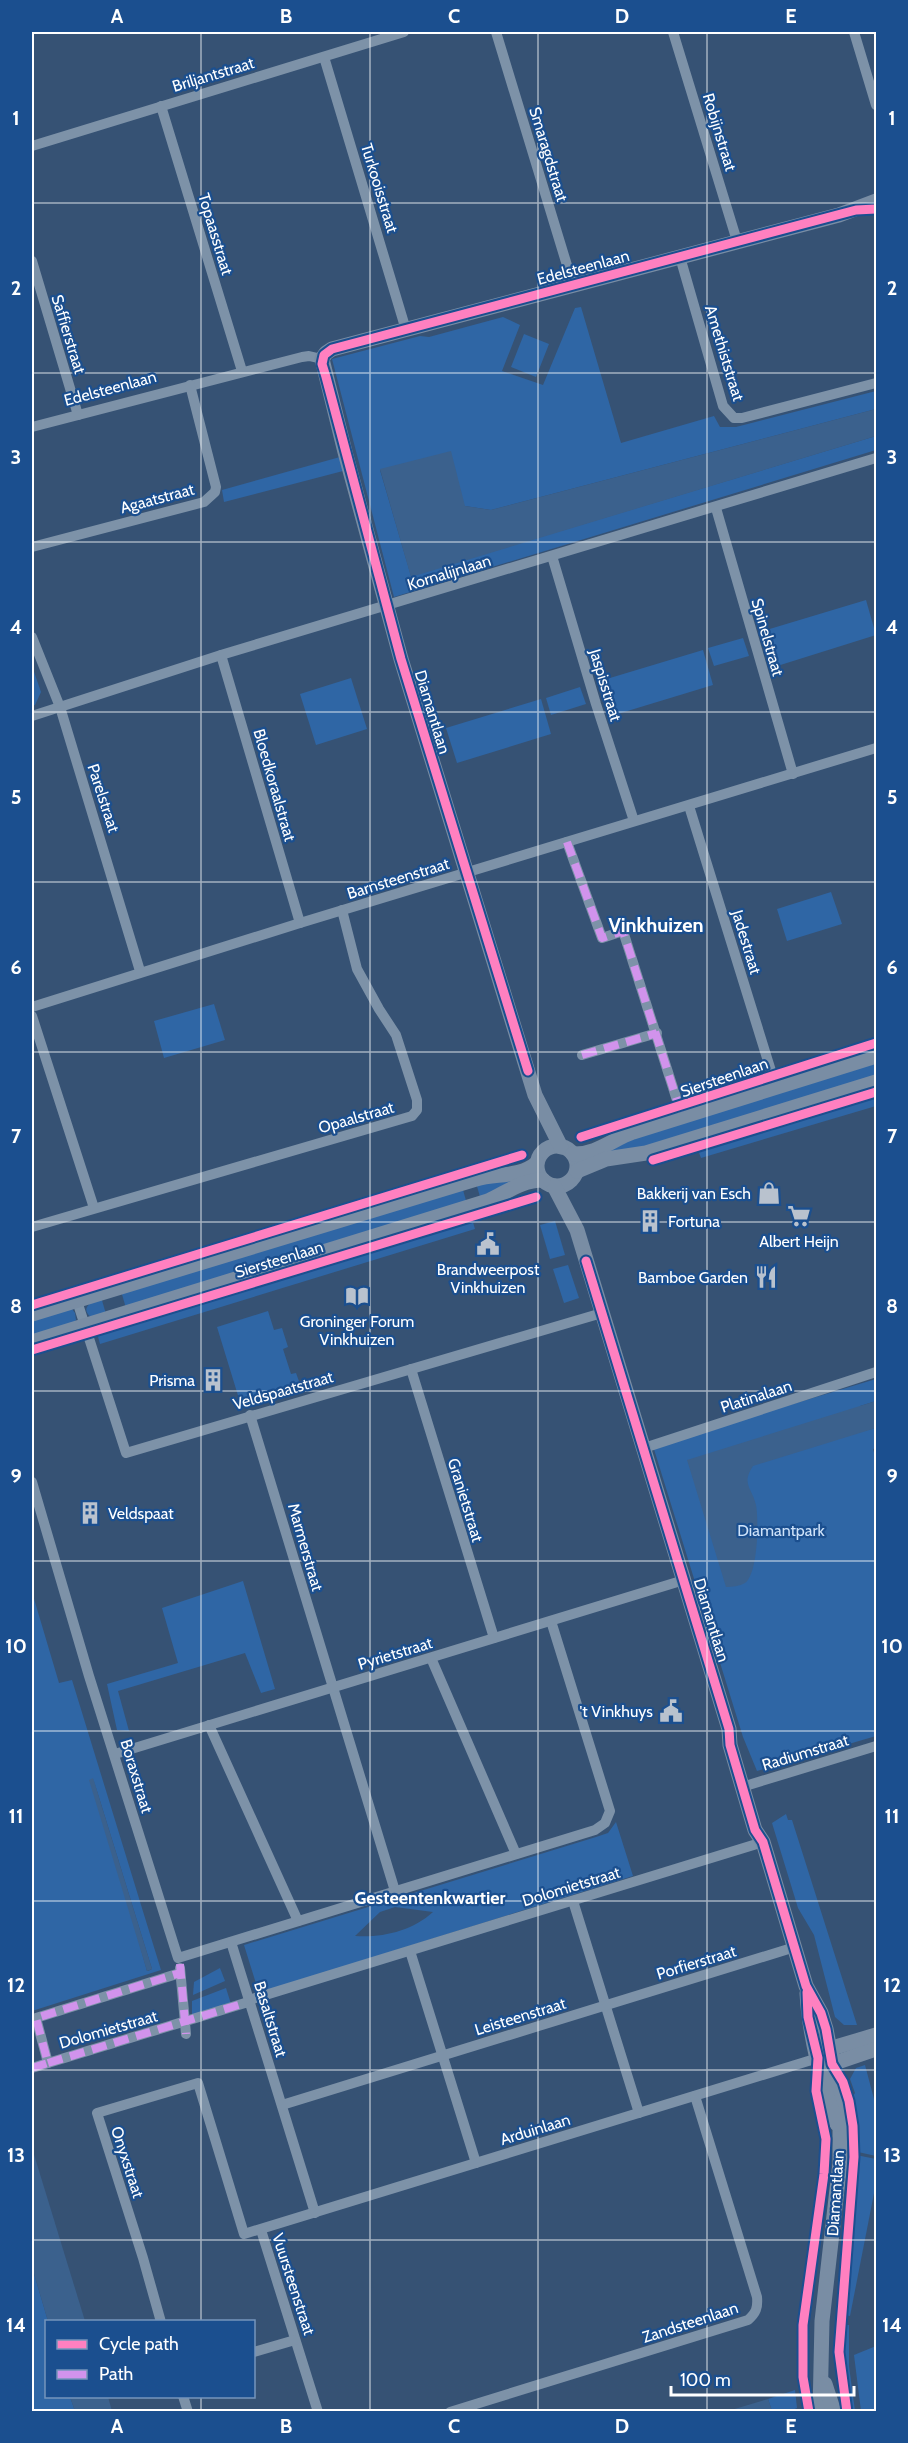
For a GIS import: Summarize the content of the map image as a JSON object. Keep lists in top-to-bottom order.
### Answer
{
  "streets": {
    "street": [
      "Briljantstraat",
      "Robijnstraat",
      "Smaragdstraat",
      "Turkooisstraat",
      "Topaasstraat",
      "Edelsteenlaan",
      "Saffierstraat",
      "Amethiststraat",
      "Agaatstraat",
      "Kornalijnlaan",
      "Spinelstraat",
      "Jaspisstraat",
      "Diamantlaan",
      "Bloedkoraalstraat",
      "Parelstraat",
      "Barnsteenstraat",
      "Jadestraat",
      "Siersteenlaan",
      "Opaalstraat",
      "Veldspaatstraat",
      "Platinalaan",
      "Granietstraat",
      "Marmerstraat",
      "Pyrietstraat",
      "Radiumstraat",
      "Boraxstraat",
      "Dolomietstraat",
      "Porfierstraat",
      "Leisteenstraat",
      "Basaltstraat",
      "Arduinlaan",
      "Onyxstraat",
      "Vuursteenstraat",
      "Zandsteenlaan"
    ]
  },
  "crossings": [
    ["Briljantstraat", "Turkooisstraat"],
    ["Briljantstraat", "Topaasstraat"],
    ["Robijnstraat", "Edelsteenlaan"],
    ["Smaragdstraat", "Edelsteenlaan"],
    ["Turkooisstraat", "Edelsteenlaan"],
    ["Topaasstraat", "Edelsteenlaan"],
    ["Edelsteenlaan", "Saffierstraat"],
    ["Edelsteenlaan", "Amethiststraat"],
    ["Edelsteenlaan", "Agaatstraat"],
    ["Edelsteenlaan", "Diamantlaan"],
    ["Kornalijnlaan", "Spinelstraat"],
    ["Kornalijnlaan", "Jaspisstraat"],
    ["Kornalijnlaan", "Diamantlaan"],
    ["Kornalijnlaan", "Bloedkoraalstraat"],
    ["Kornalijnlaan", "Parelstraat"],
    ["Spinelstraat", "Barnsteenstraat"],
    ["Jaspisstraat", "Barnsteenstraat"],
    ["Diamantlaan", "Barnsteenstraat"],
    ["Diamantlaan", "Siersteenlaan"],
    ["Diamantlaan", "Veldspaatstraat"],
    ["Diamantlaan", "Platinalaan"],
    ["Diamantlaan", "Pyrietstraat"],
    ["Diamantlaan", "Radiumstraat"],
    ["Diamantlaan", "Dolomietstraat"],
    ["Diamantlaan", "Porfierstraat"],
    ["Diamantlaan", "Arduinlaan"],
    ["Bloedkoraalstraat", "Barnsteenstraat"],
    ["Parelstraat", "Barnsteenstraat"],
    ["Barnsteenstraat", "Jadestraat"],
    ["Barnsteenstraat", "Opaalstraat"],
    ["Jadestraat", "Siersteenlaan"],
    ["Siersteenlaan", "Veldspaatstraat"],
    ["Veldspaatstraat", "Granietstraat"],
    ["Veldspaatstraat", "Marmerstraat"],
    ["Granietstraat", "Pyrietstraat"],
    ["Marmerstraat", "Pyrietstraat"],
    ["Pyrietstraat", "Boraxstraat"],
    ["Boraxstraat", "Basaltstraat"],
    ["Dolomietstraat", "Basaltstraat"],
    ["Porfierstraat", "Leisteenstraat"],
    ["Basaltstraat", "Arduinlaan"],
    ["Arduinlaan", "Vuursteenstraat"],
    ["Arduinlaan", "Zandsteenlaan"],
    ["Onyxstraat", "Vuursteenstraat"]
  ],
  "districts": ["Vinkhuizen", "Gesteentenkwartier"],
  "parks": ["Diamantpark"],
  "places": {
    "shop": ["Bakkerij van Esch"],
    "supermarket": ["Albert Heijn"],
    "building": ["Fortuna", "Prisma", "Veldspaat"],
    "public building": ["Brandweerpost Vinkhuizen", "'t Vinkhuys"],
    "restaurant": ["Bamboe Garden"],
    "library": ["Groninger Forum Vinkhuizen"]
  },
  "legend": ["Cycle path", "Path"],
  "scale_bar": "100 m",
  "grid": {
    "columns": [
      "A",
      "B",
      "C",
      "D",
      "E"
    ],
    "rows": [
      "1",
      "2",
      "3",
      "4",
      "5",
      "6",
      "7",
      "8",
      "9",
      "10",
      "11",
      "12",
      "13",
      "14"
    ]
  }
}
